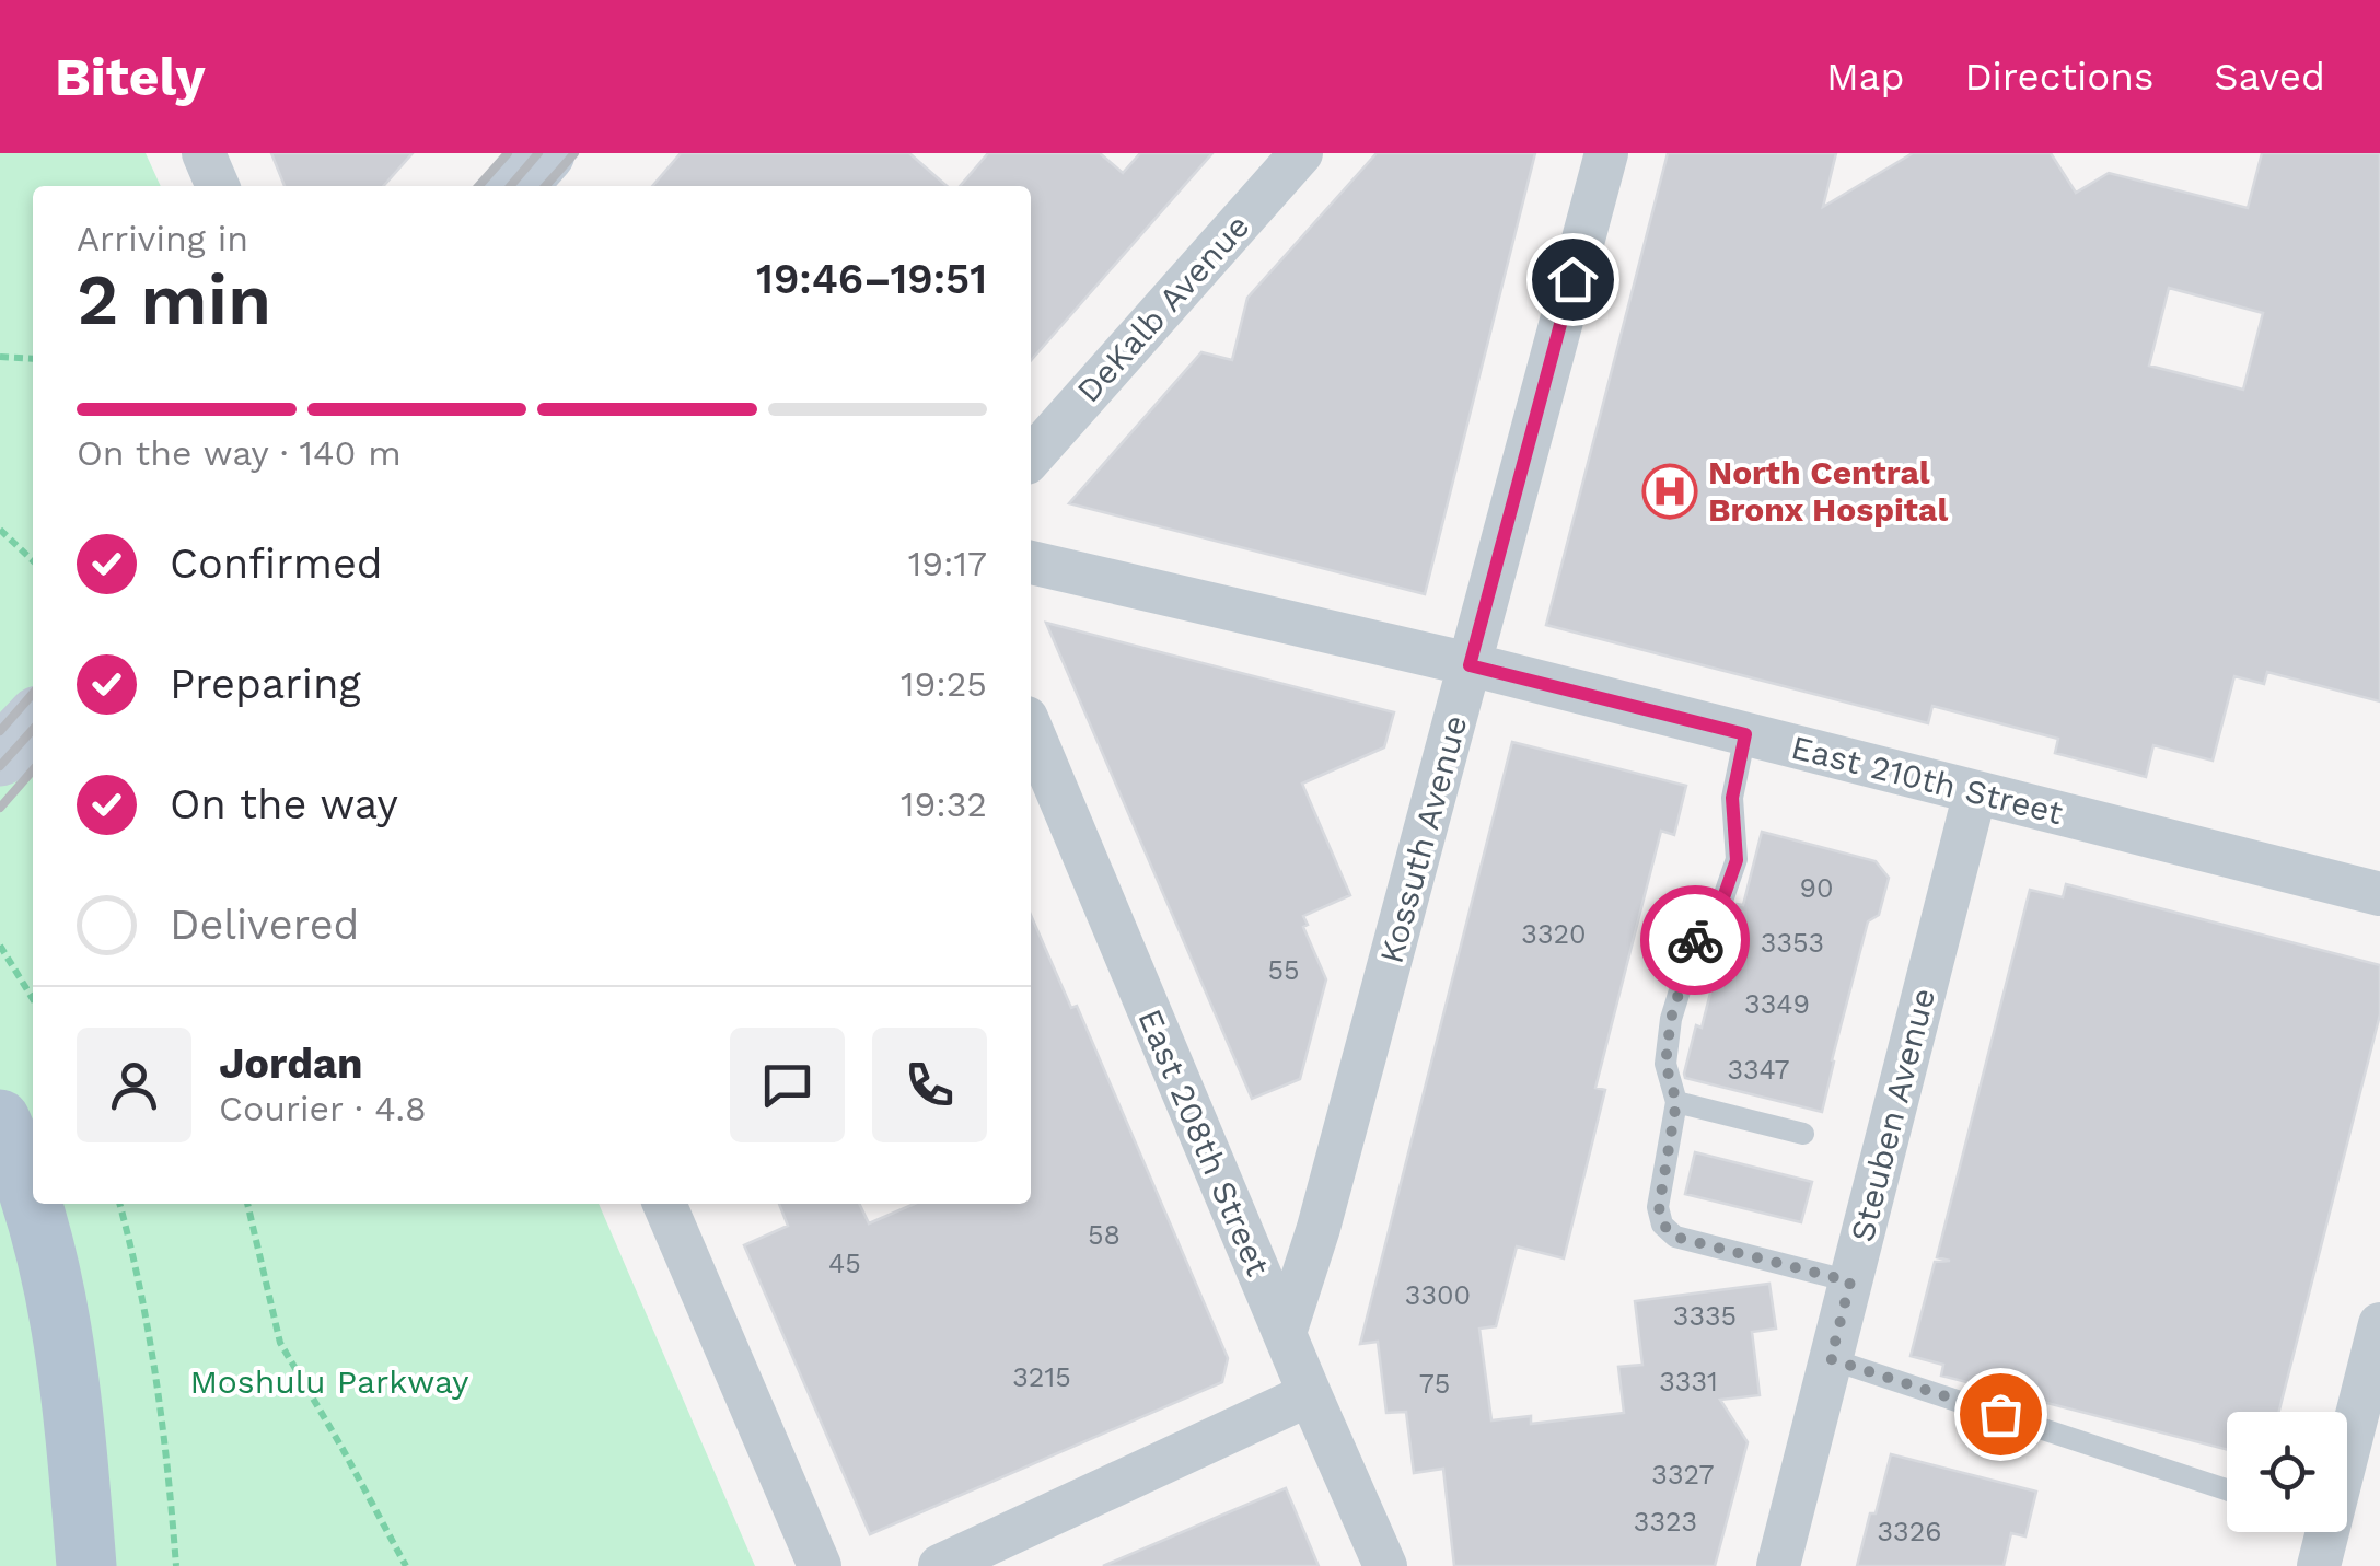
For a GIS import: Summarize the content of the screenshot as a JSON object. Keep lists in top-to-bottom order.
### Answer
{
  "streets": {
    "street": [
      "DeKalb Avenue",
      "East 210th Street",
      "Kossuth Avenue",
      "Steuben Avenue",
      "East 208th Street"
    ]
  },
  "crossings": [
    ["East 210th Street", "Kossuth Avenue"],
    ["East 210th Street", "Steuben Avenue"],
    ["Kossuth Avenue", "East 208th Street"]
  ],
  "parks": ["Moshulu Parkway"],
  "places": {
    "hospital": ["North Central Bronx Hospital"]
  },
  "house_numbers": [
    "90",
    "3320",
    "3353",
    "55",
    "3349",
    "3347",
    "58",
    "45",
    "3300",
    "3335",
    "3215",
    "3331",
    "75",
    "3327",
    "3323",
    "3326"
  ],
  "page": {
    "header": "Bitely",
    "nav": ["Map", "Directions", "Saved"],
    "heading": ["2 min", "Arriving in", "19:46–19:51"],
    "panel": ["Jordan", "Courier · 4.8"],
    "bar": "On the way · 140 m",
    "list": [
      ["Confirmed", "19:17"],
      ["Preparing", "19:25"],
      ["On the way", "19:32"],
      "Delivered"
    ]
  }
}
